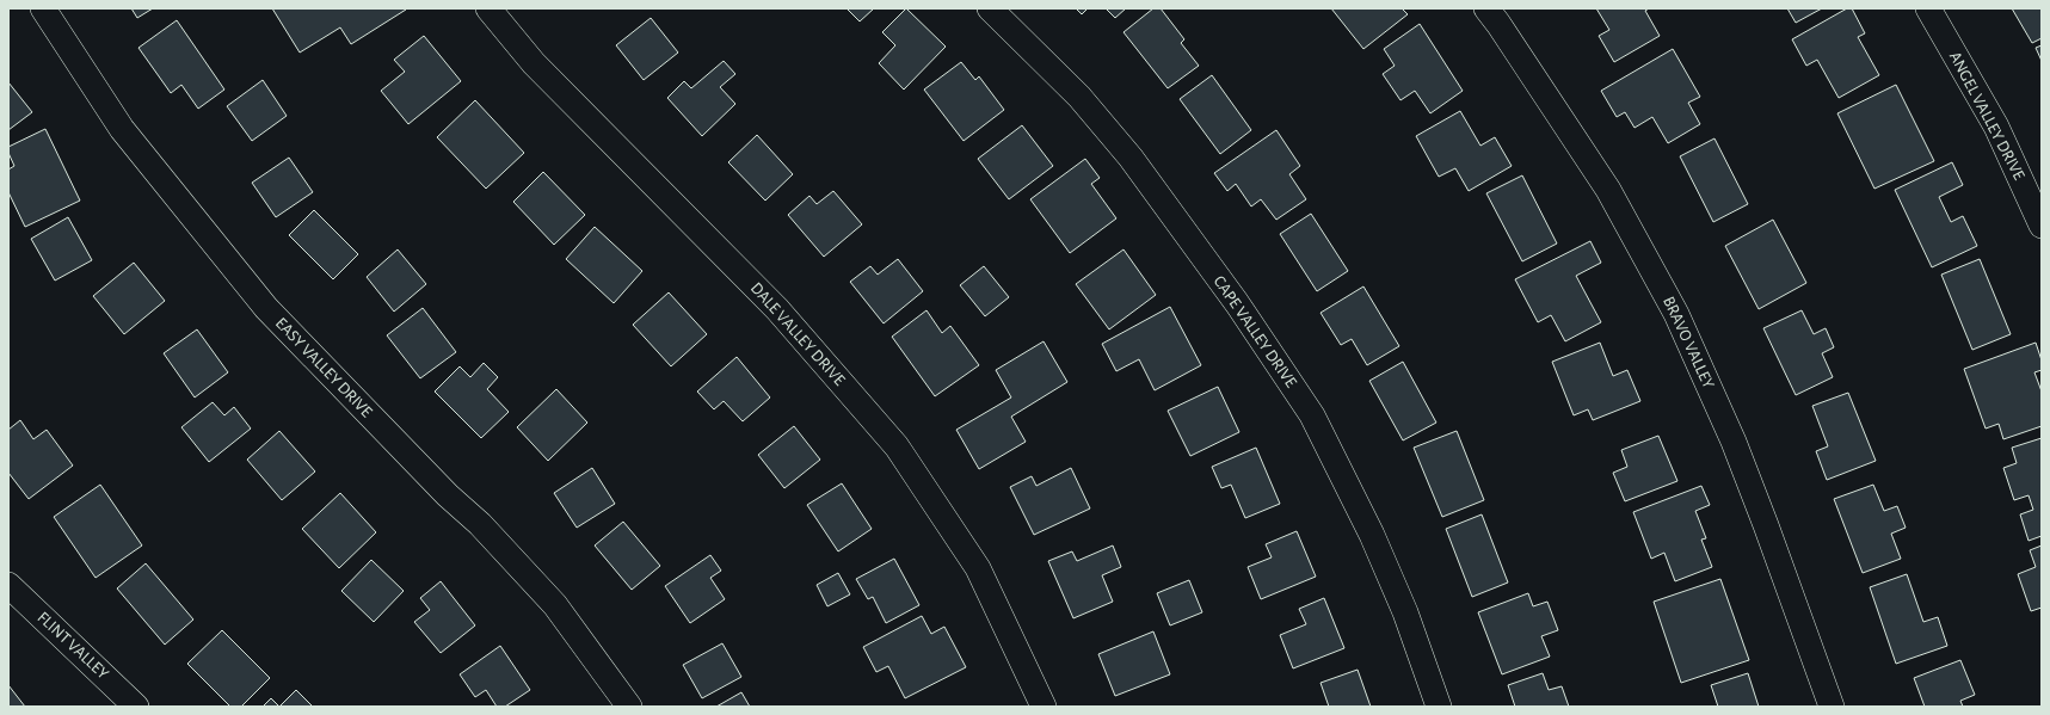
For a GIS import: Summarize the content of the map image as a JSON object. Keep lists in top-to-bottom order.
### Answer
{
  "streets": {
    "street": [
      "ANGEL VALLEY DRIVE",
      "CAPE VALLEY DRIVE",
      "DALE VALLEY DRIVE",
      "BRAVO VALLEY",
      "EASY VALLEY DRIVE",
      "FLINT VALLEY"
    ]
  }
}
